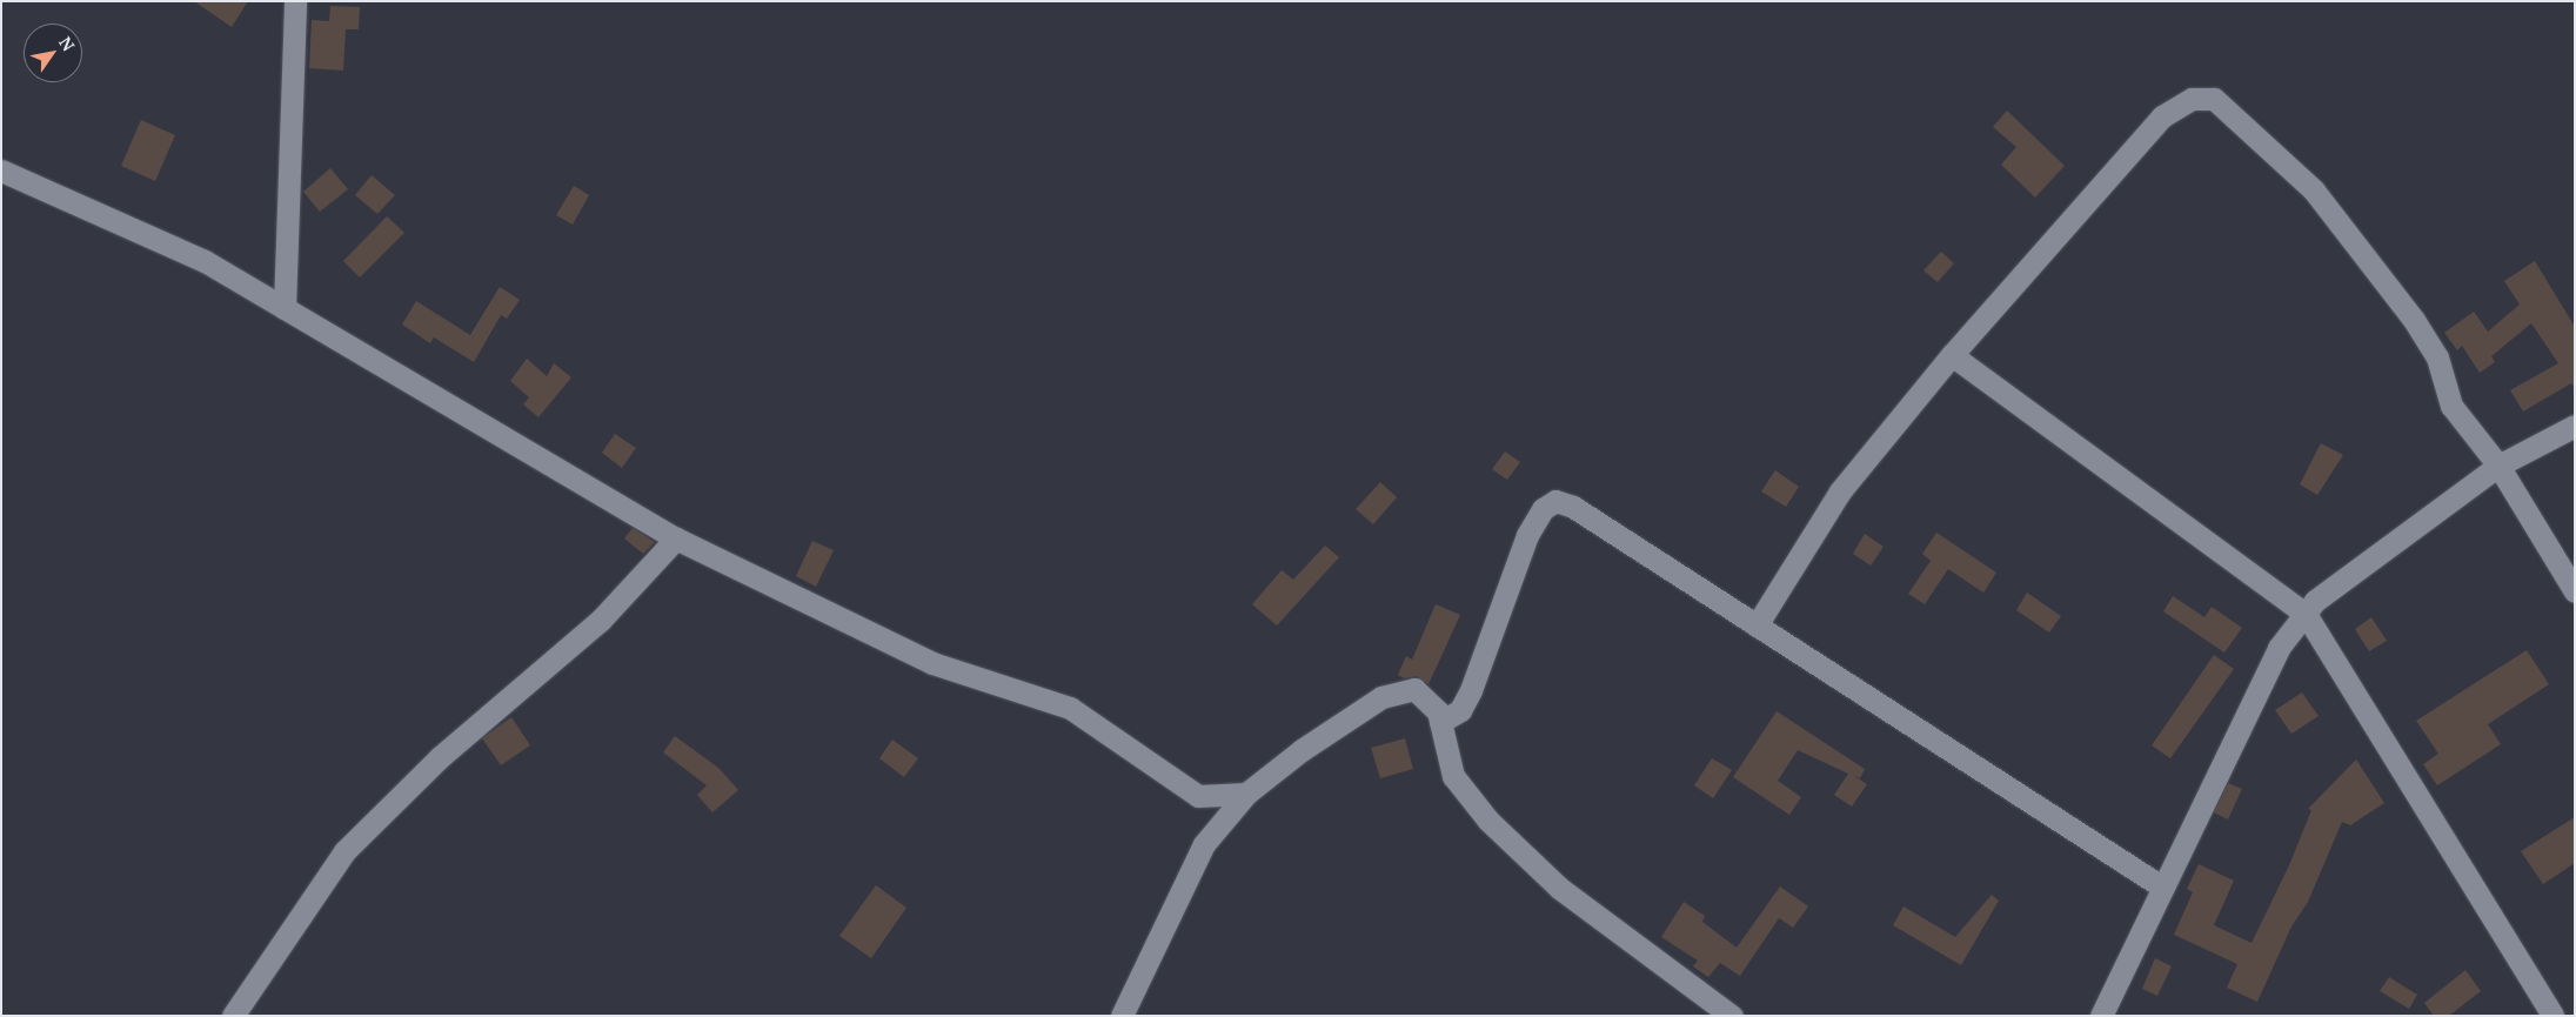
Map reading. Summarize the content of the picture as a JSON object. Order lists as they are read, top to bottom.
{
  "north": "top right"
}
